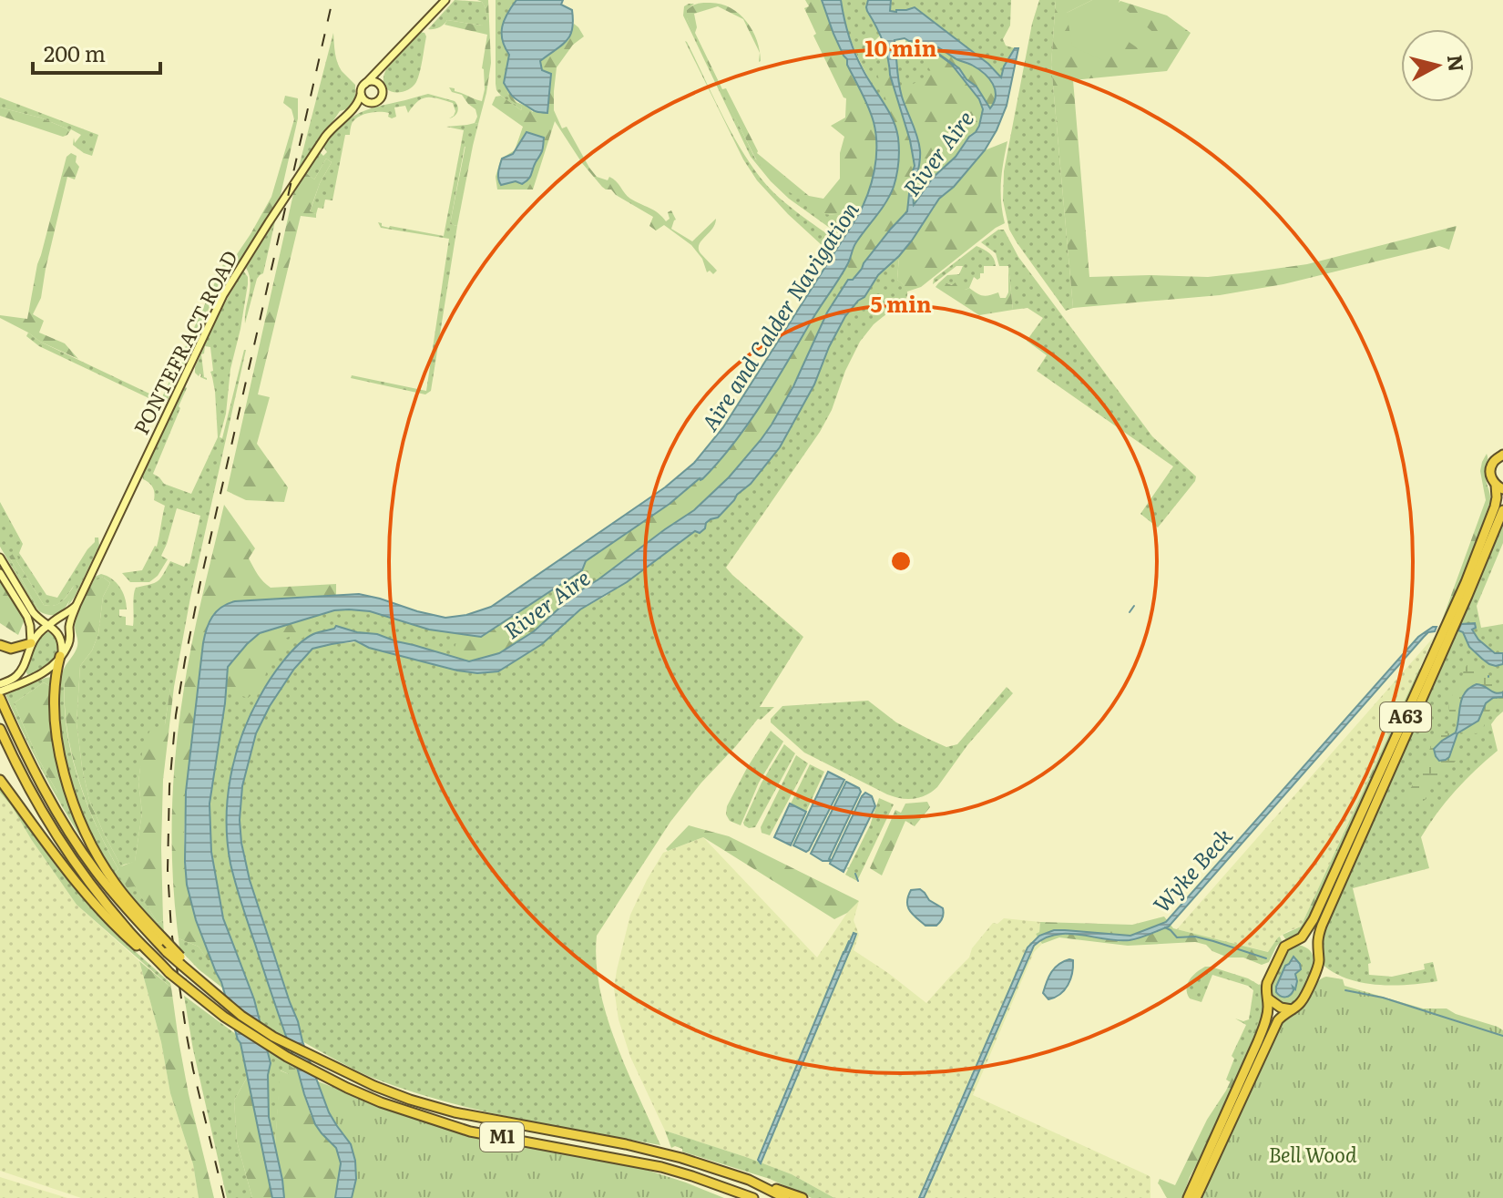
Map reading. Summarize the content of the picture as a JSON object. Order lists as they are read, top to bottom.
{
  "streets": {
    "highway": ["A63", "M1"],
    "main road": ["PONTEFRACT ROAD"]
  },
  "water": ["River Aire", "Aire and Calder Navigation", "Wyke Beck"],
  "parks": ["Bell Wood"],
  "scale_bar": "200 m",
  "north": "right",
  "rings": ["10 min", "5 min"]
}
